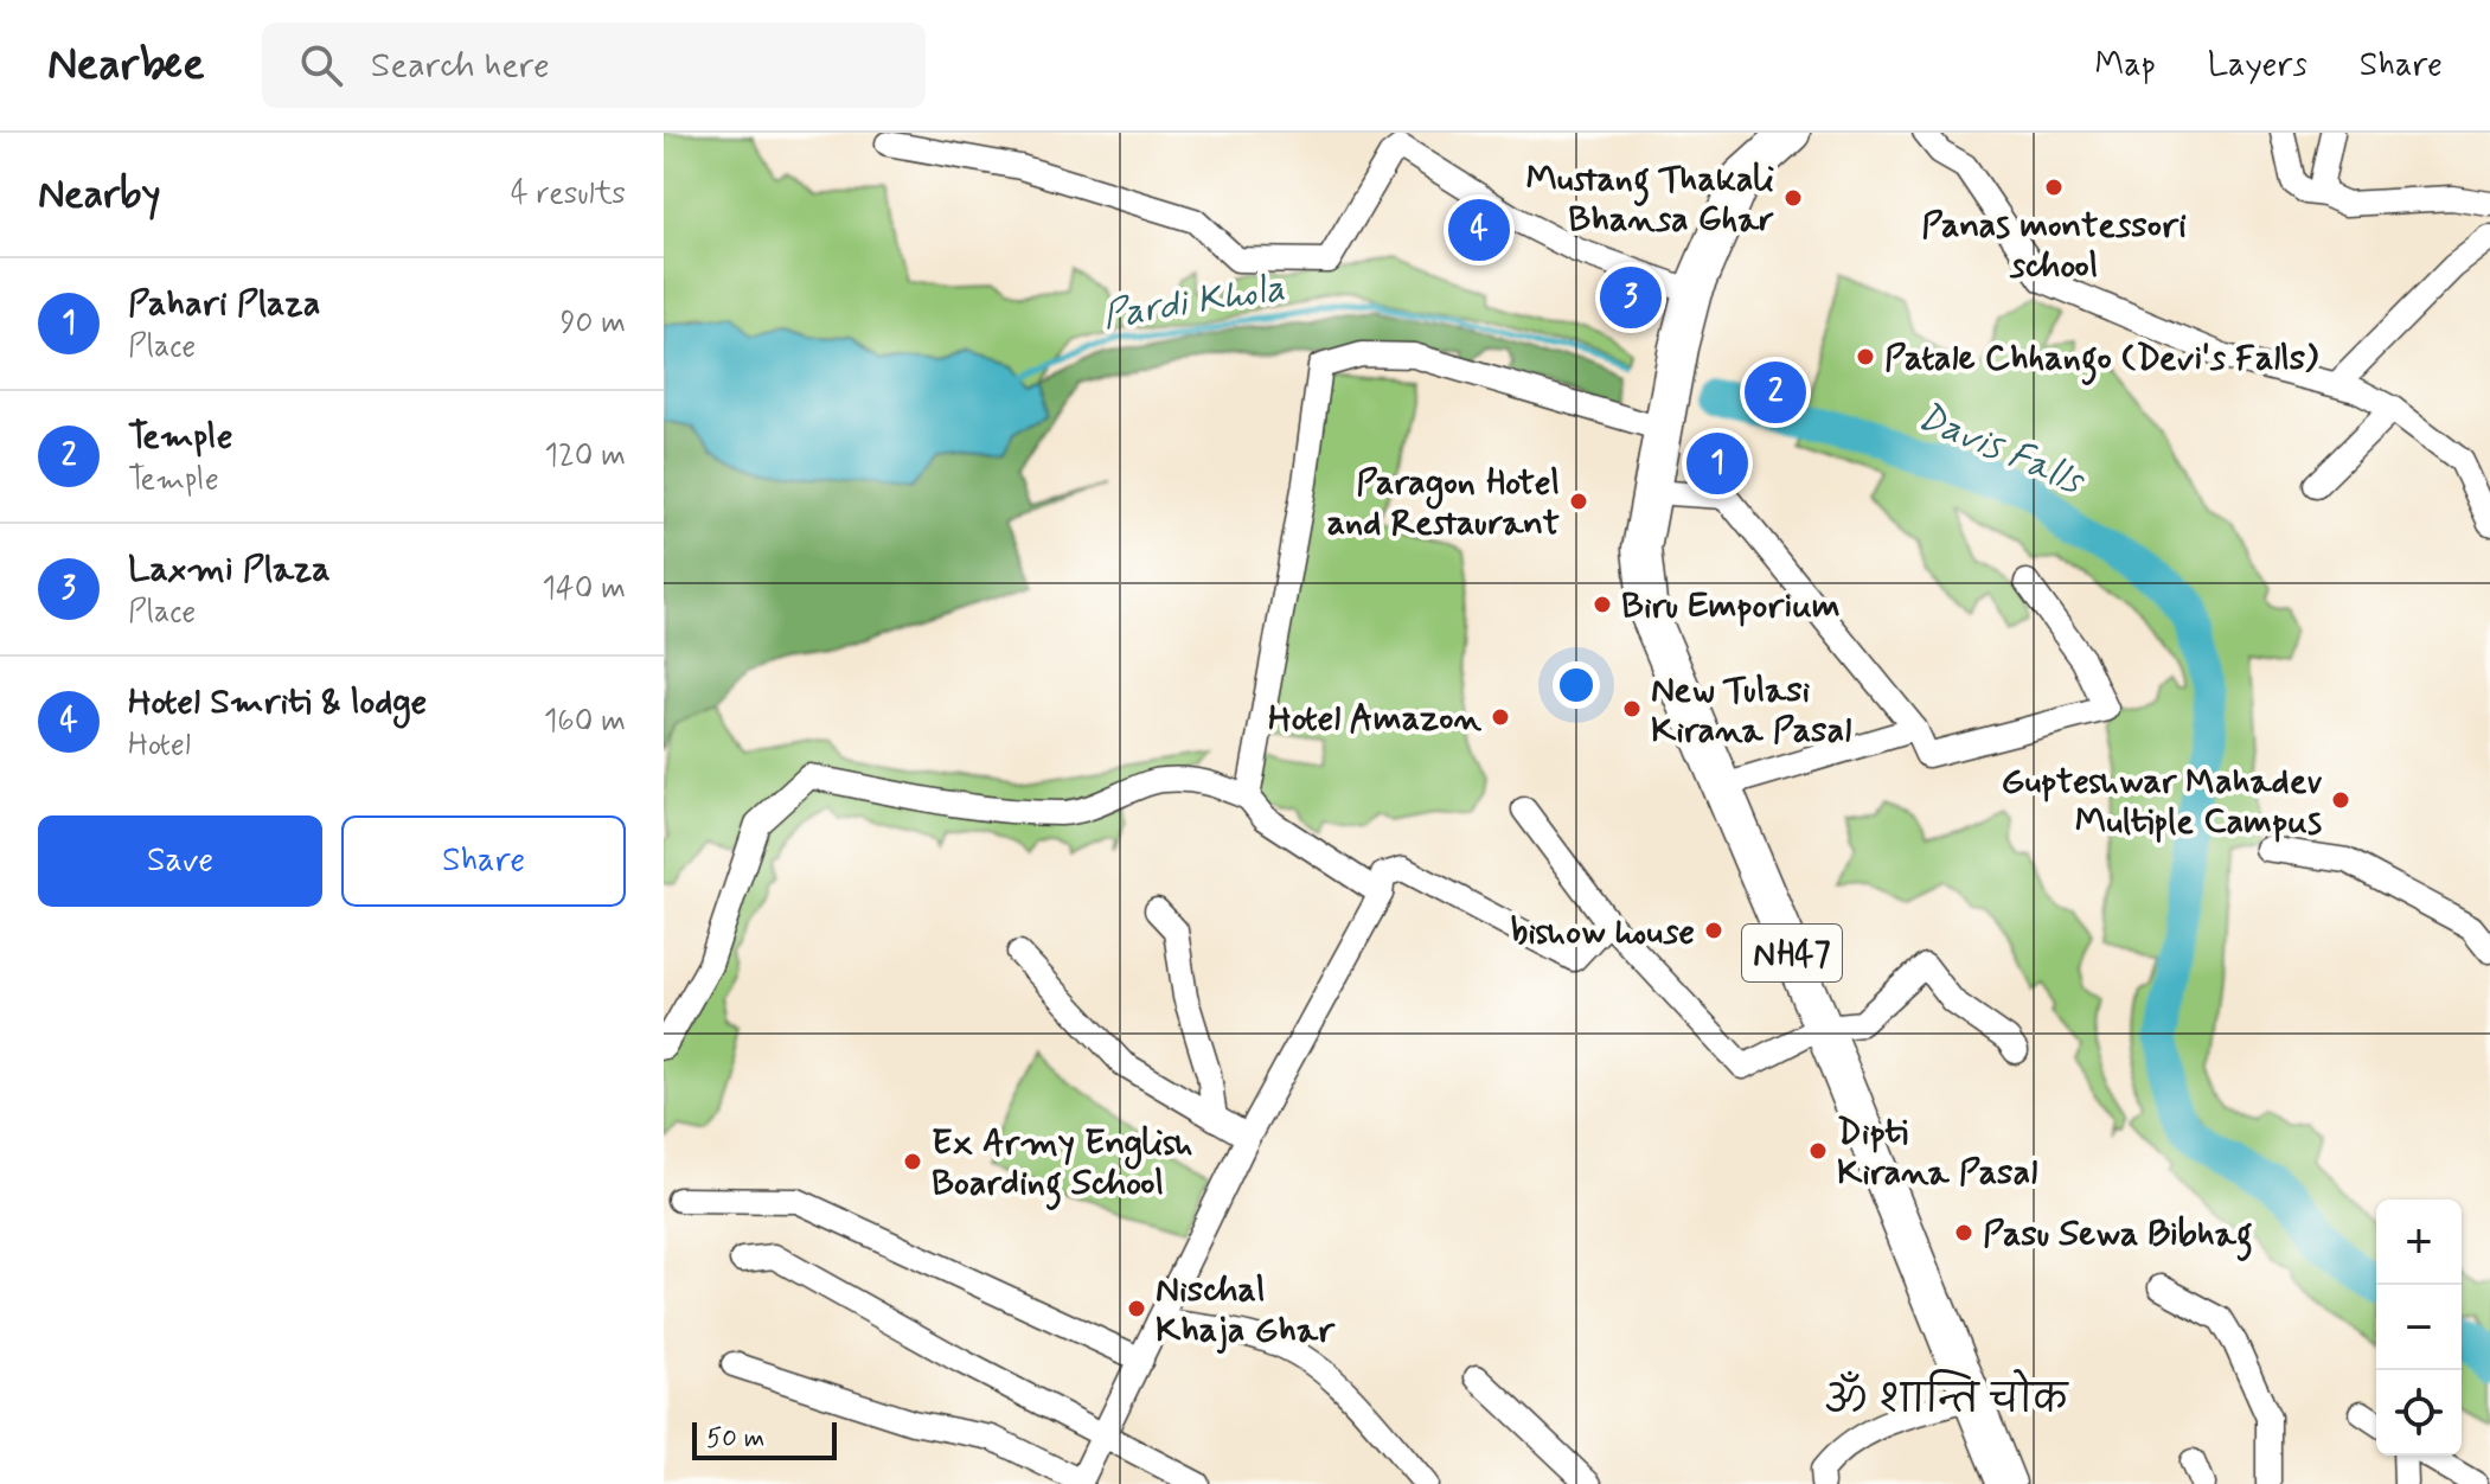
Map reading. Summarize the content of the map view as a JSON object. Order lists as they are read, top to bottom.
{
  "streets": {
    "highway": ["NH47"]
  },
  "districts": ["ॐ शान्ति चोक"],
  "water": ["Pardi Khola", "Davis Falls"],
  "places": [
    "Panas montessori school",
    "Mustang Thakali Bhansa Ghar",
    "Patale Chhango (Devi's Falls)",
    "Paragon Hotel and Restaurant",
    "Biru Emporium",
    "New Tulasi Kirana Pasal",
    "Hotel Amazon",
    "Gupteshwar Mahadev Multiple Campus",
    "bishow house",
    "Dipti Kirana Pasal",
    "Ex Army English Boarding School",
    "Pasu Sewa Bibhag",
    "Nischal Khaja Ghar"
  ],
  "scale_bar": "50 m",
  "page": {
    "header": "Nearbee",
    "search": "Search here",
    "nav": ["Map", "Layers", "Share"],
    "heading": ["Nearby", "4 results"],
    "pins": [
      "4",
      "3",
      "2",
      "1"
    ],
    "list": [
      {
        "mark": "1",
        "name": "Pahari Plaza",
        "note": "Place",
        "value": "90 m"
      },
      {
        "mark": "2",
        "name": "Temple",
        "note": "Temple",
        "value": "120 m"
      },
      {
        "mark": "3",
        "name": "Laxmi Plaza",
        "note": "Place",
        "value": "140 m"
      },
      {
        "mark": "4",
        "name": "Hotel Smriti & lodge",
        "note": "Hotel",
        "value": "160 m"
      }
    ],
    "buttons": ["Save", "Share"],
    "map_buttons": ["+", "−"],
    "scale": "50 m"
  }
}
